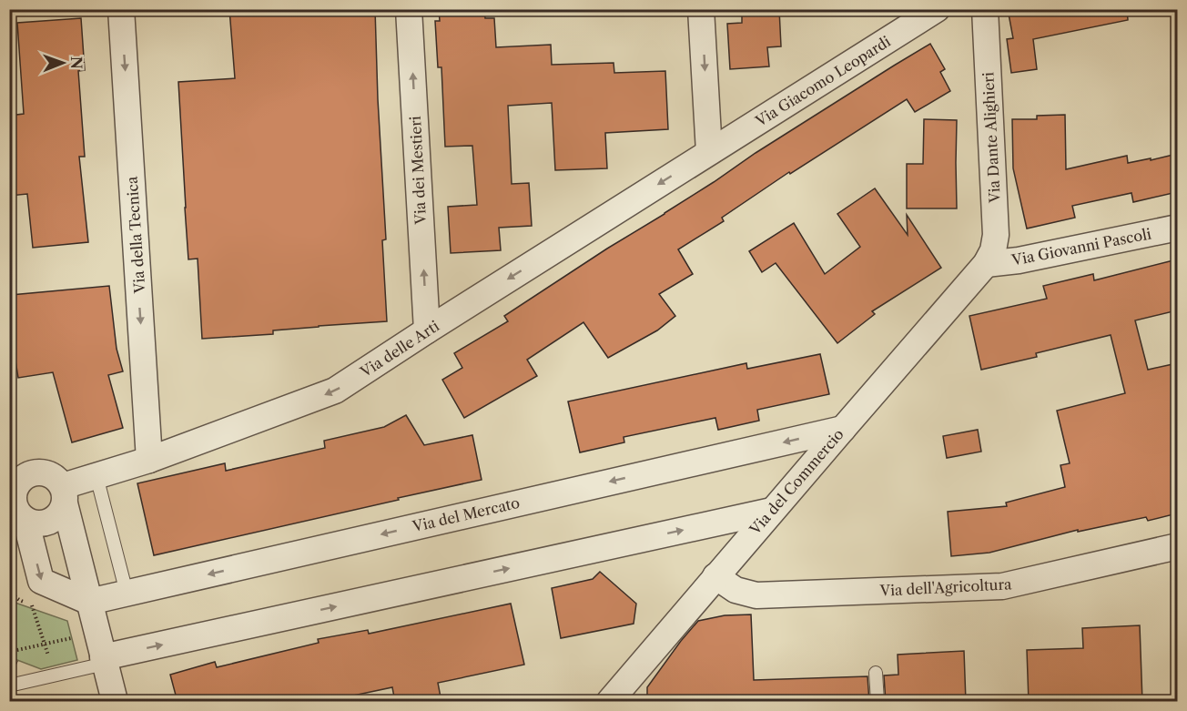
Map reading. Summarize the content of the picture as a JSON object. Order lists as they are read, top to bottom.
{
  "streets": {
    "street": [
      "Via Giacomo Leopardi",
      "Via Dante Alighieri",
      "Via dei Mestieri",
      "Via della Tecnica",
      "Via Giovanni Pascoli",
      "Via delle Arti",
      "Via del Commercio",
      "Via del Mercato",
      "Via dell'Agricoltura"
    ]
  },
  "crossings": [
    ["Via Giacomo Leopardi", "Via delle Arti"],
    ["Via Dante Alighieri", "Via Giovanni Pascoli"],
    ["Via Dante Alighieri", "Via del Commercio"],
    ["Via dei Mestieri", "Via delle Arti"],
    ["Via della Tecnica", "Via delle Arti"],
    ["Via Giovanni Pascoli", "Via del Commercio"],
    ["Via del Commercio", "Via del Mercato"],
    ["Via del Commercio", "Via dell'Agricoltura"]
  ],
  "one_way": ["Via dei Mestieri", "Via della Tecnica"],
  "north": "right"
}
